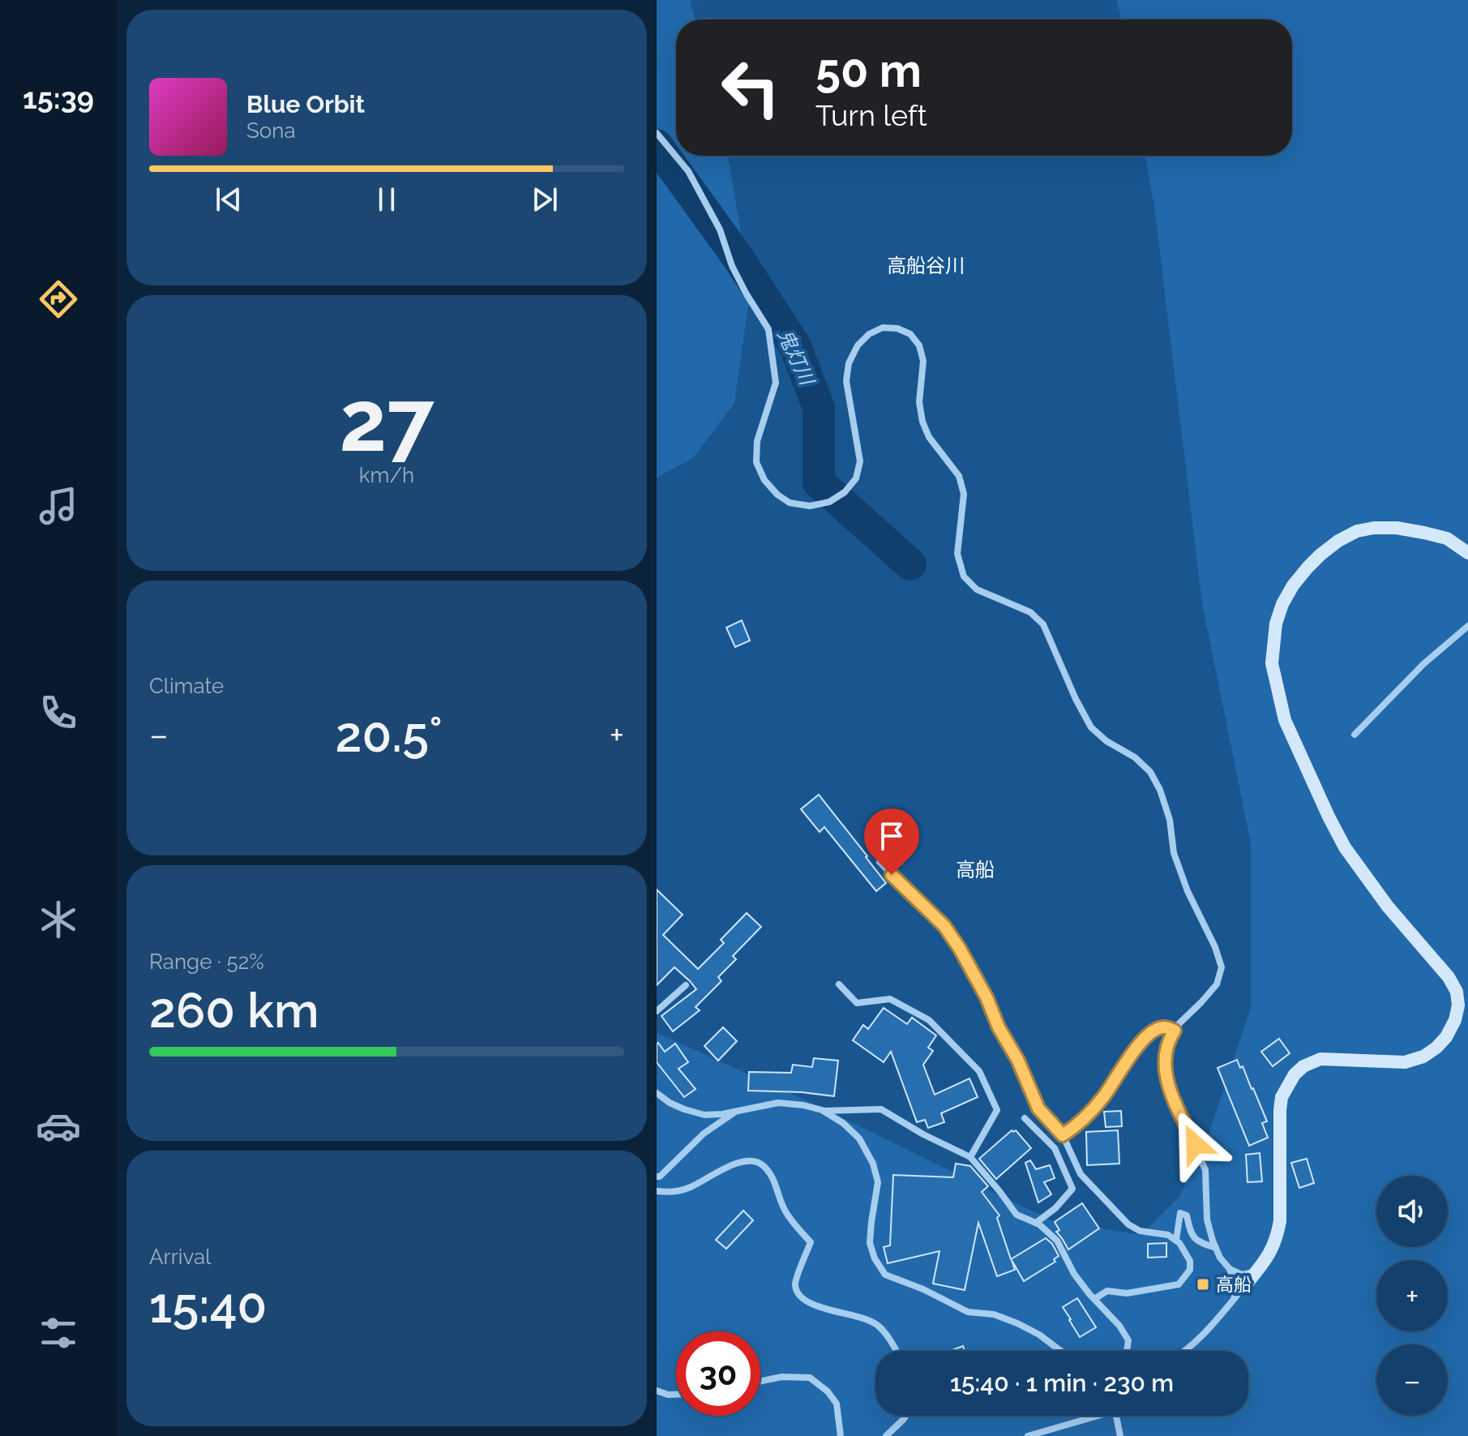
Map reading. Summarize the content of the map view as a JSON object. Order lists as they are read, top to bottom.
{
  "districts": ["高船谷川", "高船"],
  "water": ["鬼灯川"],
  "places": {
    "transit": ["高船"]
  },
  "page": {
    "tabs": "15:39",
    "turn": ["50 m", "Turn left"],
    "song": ["Blue Orbit", "Sona"],
    "tile": [
      ["27", "km/h"],
      "Climate",
      ["Range · 52%", "260 km"],
      ["Arrival", "15:40"]
    ],
    "heat": ["−", "20.5°", "+"],
    "map_buttons": ["+", "−"],
    "limit": "30",
    "trip": "15:40 · 1 min · 230 m"
  }
}
